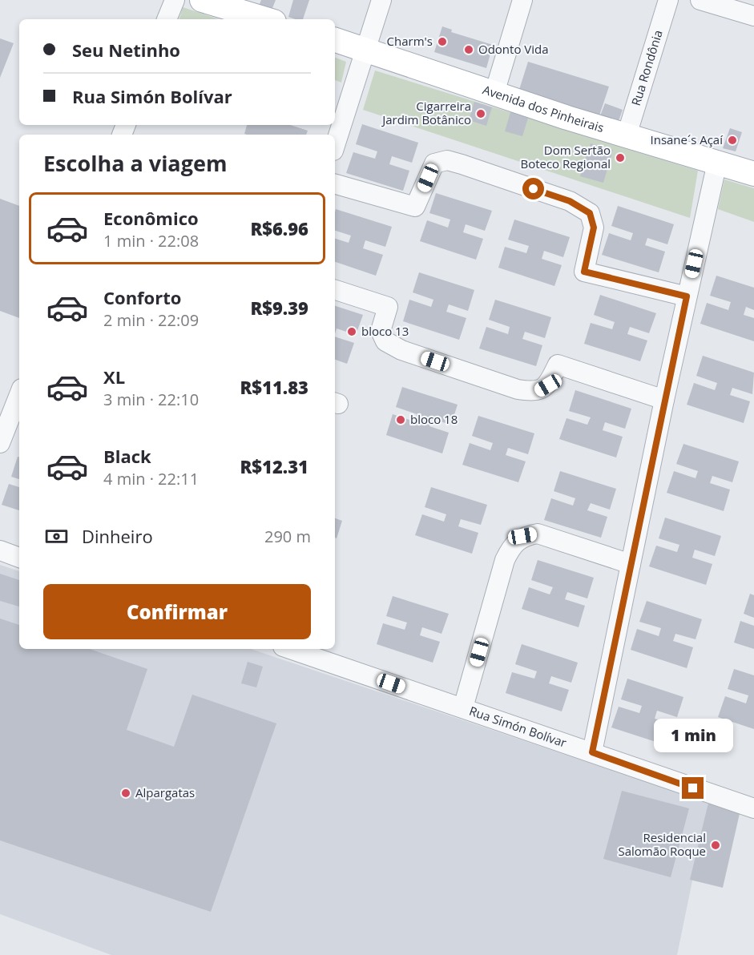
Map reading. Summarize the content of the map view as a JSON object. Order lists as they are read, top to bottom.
{
  "streets": {
    "main road": ["Avenida dos Pinheirais"],
    "street": ["Rua Rondônia", "Rua Simón Bolívar"]
  },
  "crossings": [
    ["Rua Rondônia", "Avenida dos Pinheirais"]
  ],
  "places": [
    "Charm's",
    "Odonto Vida",
    "Cigarreira Jardim Botânico",
    "Insane´s Açaí",
    "Dom Sertão Boteco Regional",
    "bloco 13",
    "bloco 18",
    "Alpargatas",
    "Residencial Salomão Roque"
  ],
  "page": {
    "banner": ["Seu Netinho", "Rua Simón Bolívar"],
    "heading": "Escolha a viagem",
    "list": [
      {
        "name": "Econômico",
        "note": "1 min · 22:08",
        "value": "R$6.96"
      },
      {
        "name": "Conforto",
        "note": "2 min · 22:09",
        "value": "R$9.39"
      },
      {
        "name": "XL",
        "note": "3 min · 22:10",
        "value": "R$11.83"
      },
      {
        "name": "Black",
        "note": "4 min · 22:11",
        "value": "R$12.31"
      }
    ],
    "pay": ["Dinheiro", "290 m"],
    "buttons": "Confirmar",
    "bubble": "1 min"
  }
}
